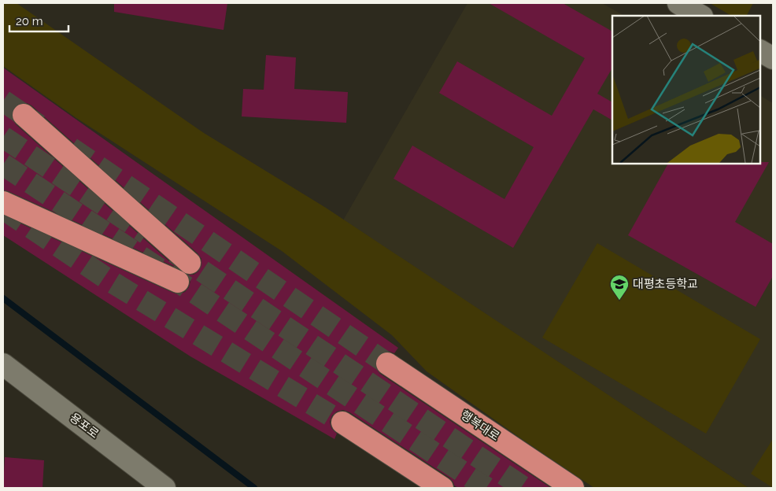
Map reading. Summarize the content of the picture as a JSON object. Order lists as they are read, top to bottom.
{
  "streets": {
    "highway": ["행복대로"],
    "street": ["용포로"]
  },
  "places": {
    "school or university": ["대평초등학교"]
  },
  "scale_bar": "20 m"
}
